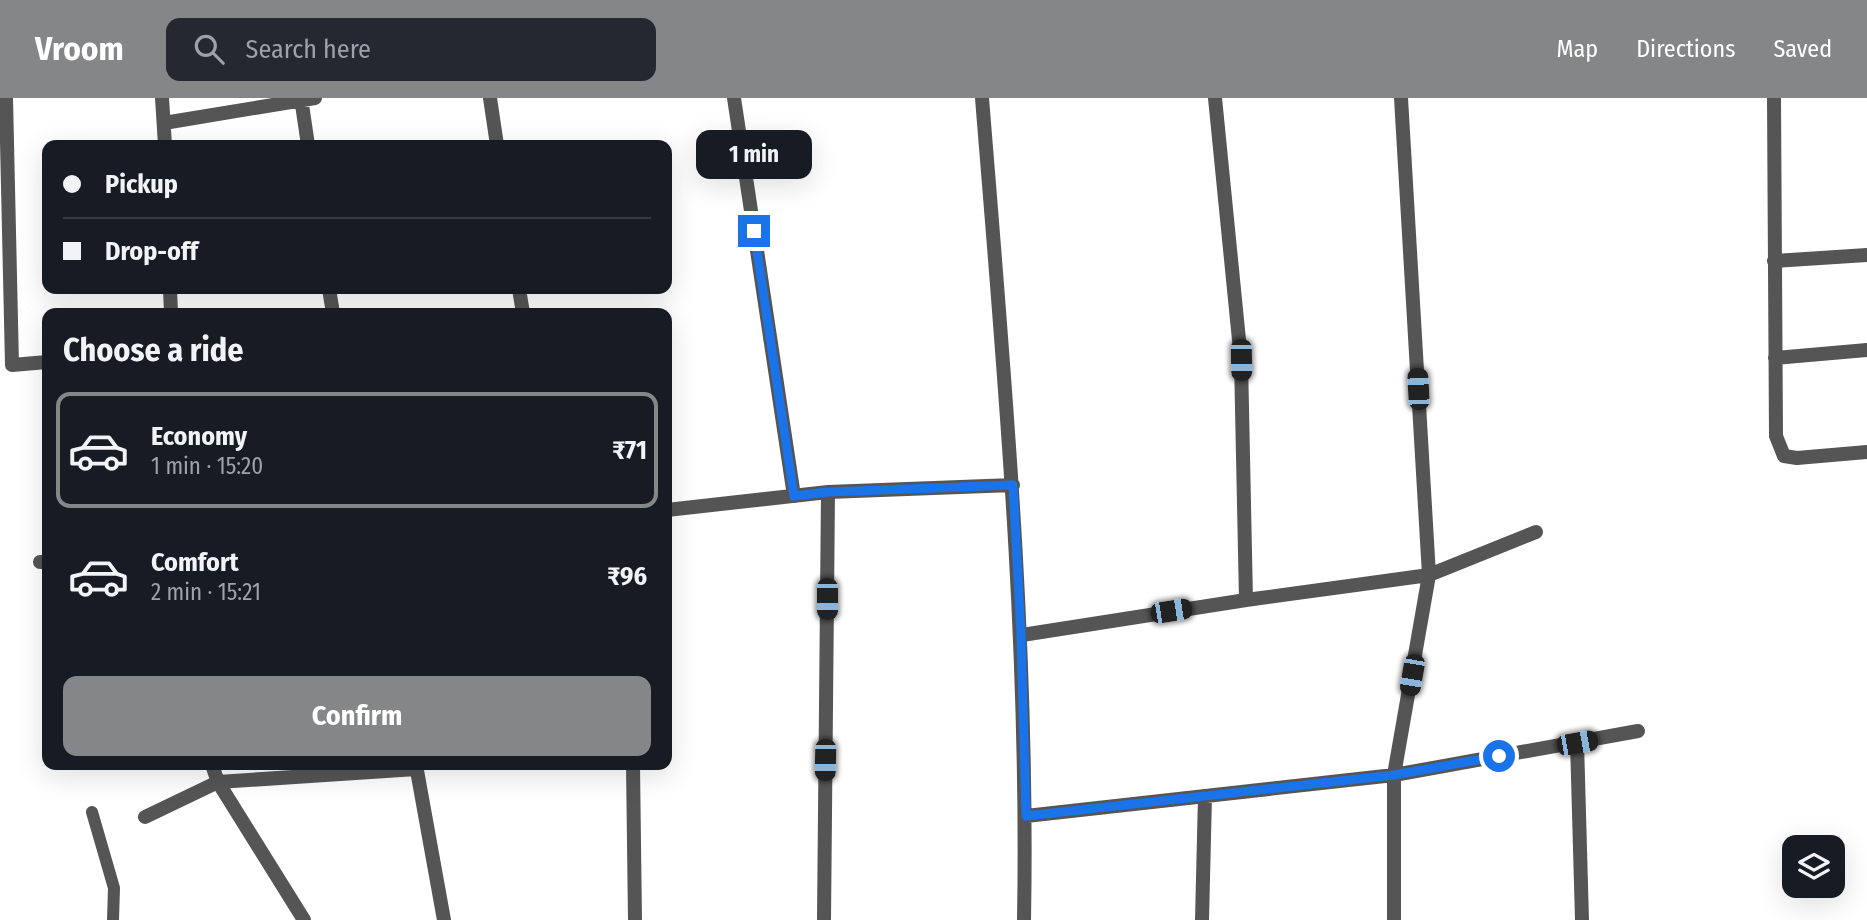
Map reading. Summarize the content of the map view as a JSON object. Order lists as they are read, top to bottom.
{
  "page": {
    "header": "Vroom",
    "search": "Search here",
    "nav": ["Map", "Directions", "Saved"],
    "bubble": "1 min",
    "banner": ["Pickup", "Drop-off"],
    "heading": "Choose a ride",
    "list": [
      {
        "name": "Economy",
        "note": "1 min · 15:20",
        "value": "₹71"
      },
      {
        "name": "Comfort",
        "note": "2 min · 15:21",
        "value": "₹96"
      }
    ],
    "buttons": "Confirm"
  }
}
